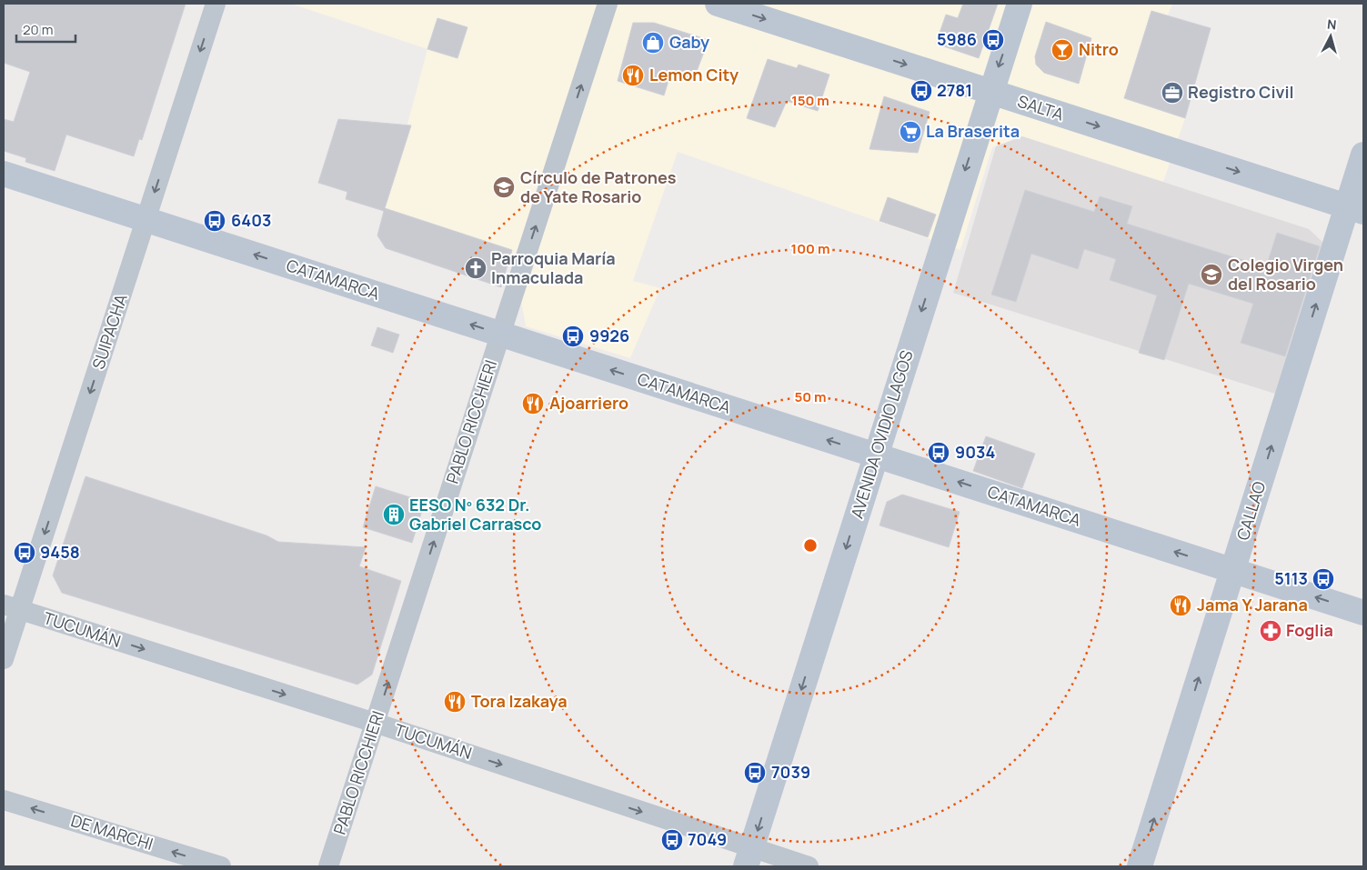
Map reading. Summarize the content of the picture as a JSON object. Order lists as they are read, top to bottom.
{
  "streets": {
    "main road": [
      "SALTA",
      "CATAMARCA",
      "AVENIDA OVIDIO LAGOS",
      "CALLAO"
    ],
    "street": [
      "SUIPACHA",
      "PABLO RICCHIERI",
      "TUCUMÁN",
      "DE MARCHI"
    ]
  },
  "crossings": [
    ["SALTA", "AVENIDA OVIDIO LAGOS"],
    ["SALTA", "CALLAO"],
    ["CATAMARCA", "SUIPACHA"],
    ["CATAMARCA", "PABLO RICCHIERI"],
    ["CATAMARCA", "AVENIDA OVIDIO LAGOS"],
    ["CATAMARCA", "CALLAO"],
    ["SUIPACHA", "TUCUMÁN"],
    ["PABLO RICCHIERI", "TUCUMÁN"],
    ["AVENIDA OVIDIO LAGOS", "TUCUMÁN"]
  ],
  "one_way": [
    "SALTA",
    "CATAMARCA",
    "SUIPACHA",
    "PABLO RICCHIERI",
    "AVENIDA OVIDIO LAGOS",
    "CALLAO",
    "TUCUMÁN",
    "DE MARCHI"
  ],
  "places": {
    "bus stop": [
      "5986",
      "2781",
      "6403",
      "9926",
      "9034",
      "9458",
      "5113",
      "7039",
      "7049"
    ],
    "shop": ["Gaby"],
    "bar": ["Nitro"],
    "restaurant": [
      "Lemon City",
      "Ajoarriero",
      "Jama Y Jarana",
      "Tora Izakaya"
    ],
    "office": ["Registro Civil"],
    "supermarket": ["La Braserita"],
    "school or university": ["Círculo de Patrones de Yate Rosario", "Colegio Virgen del Rosario"],
    "church": ["Parroquia María Inmaculada"],
    "building": ["EESO Nº 632 Dr. Gabriel Carrasco"],
    "pharmacy": ["Foglia"]
  },
  "scale_bar": "20 m",
  "north": "top",
  "rings": ["150 m", "100 m", "50 m"]
}
